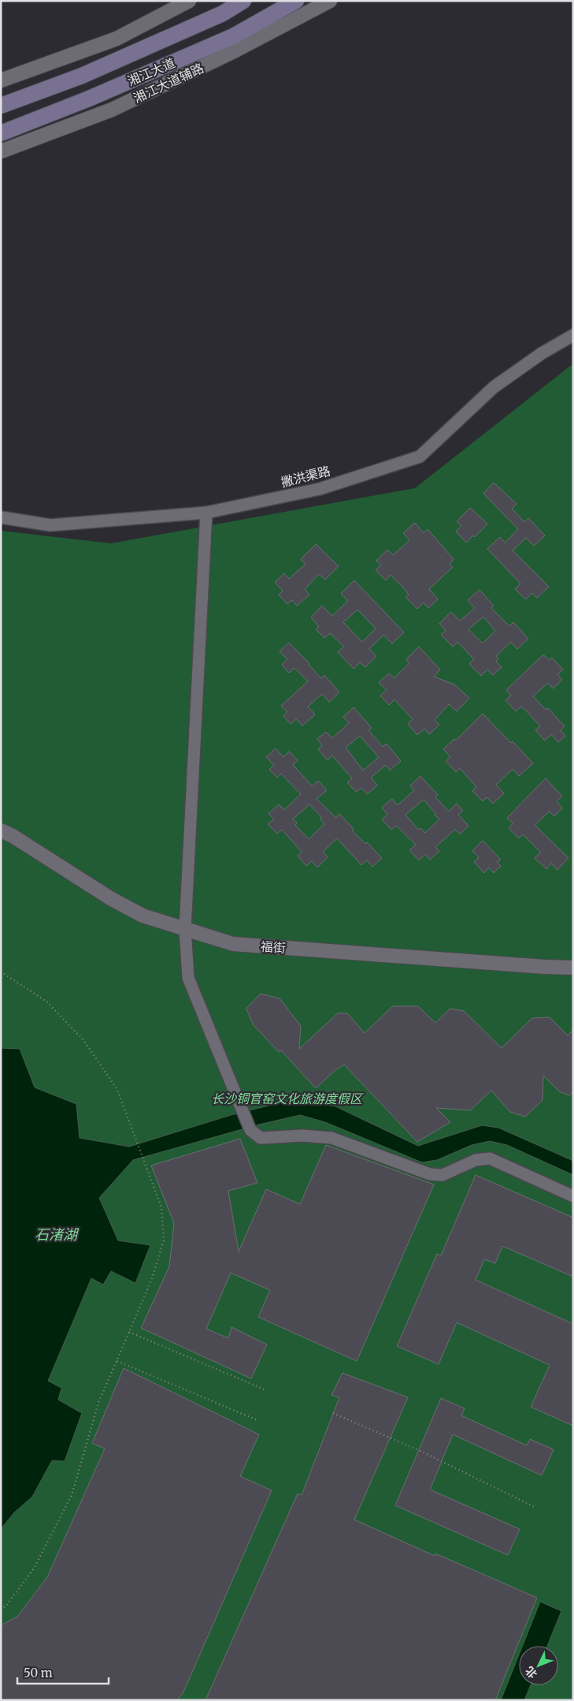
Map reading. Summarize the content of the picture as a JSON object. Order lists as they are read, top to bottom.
{
  "streets": {
    "main road": ["湘江大道"],
    "street": ["湘江大道辅路", "撇洪渠路", "福街"]
  },
  "water": ["石渚湖"],
  "parks": ["长沙铜官窑文化旅游度假区"],
  "scale_bar": "50 m",
  "north": "bottom left"
}
